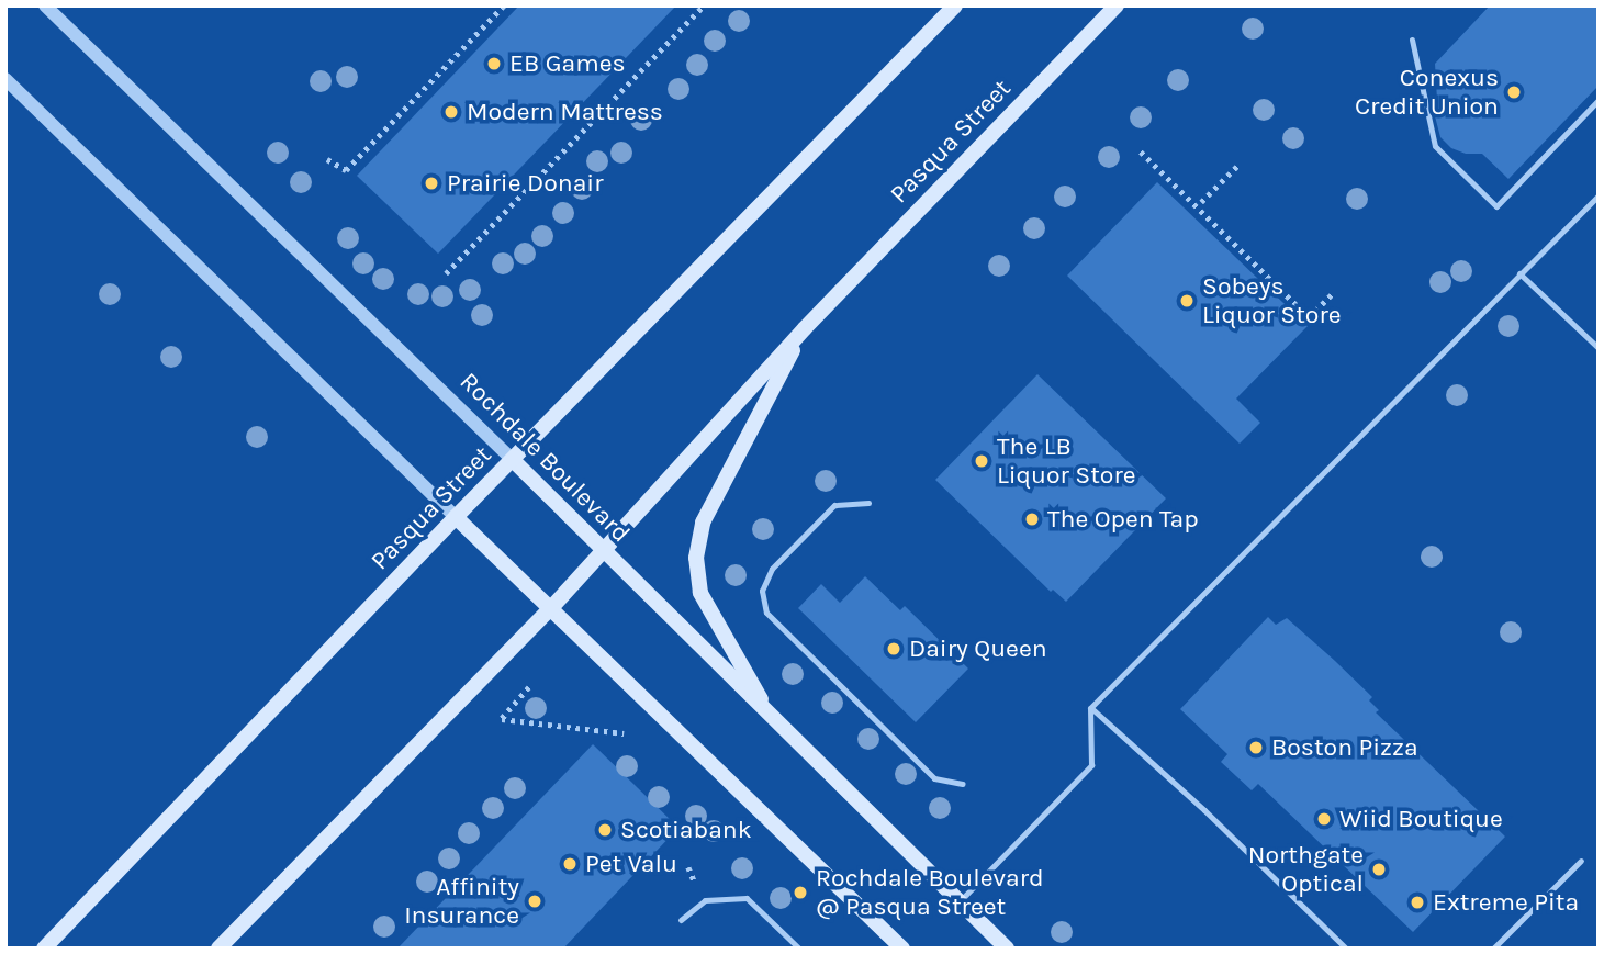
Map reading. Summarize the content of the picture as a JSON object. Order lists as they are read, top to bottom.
{
  "streets": {
    "main road": ["Pasqua Street", "Rochdale Boulevard"]
  },
  "crossings": [
    ["Pasqua Street", "Rochdale Boulevard"]
  ],
  "places": [
    "EB Games",
    "Conexus Credit Union",
    "Modern Mattress",
    "Prairie Donair",
    "Sobeys Liquor Store",
    "The LB Liquor Store",
    "The Open Tap",
    "Dairy Queen",
    "Boston Pizza",
    "Wiid Boutique",
    "Scotiabank",
    "Pet Valu",
    "Northgate Optical",
    "Rochdale Boulevard @ Pasqua Street",
    "Affinity Insurance",
    "Extreme Pita"
  ]
}
